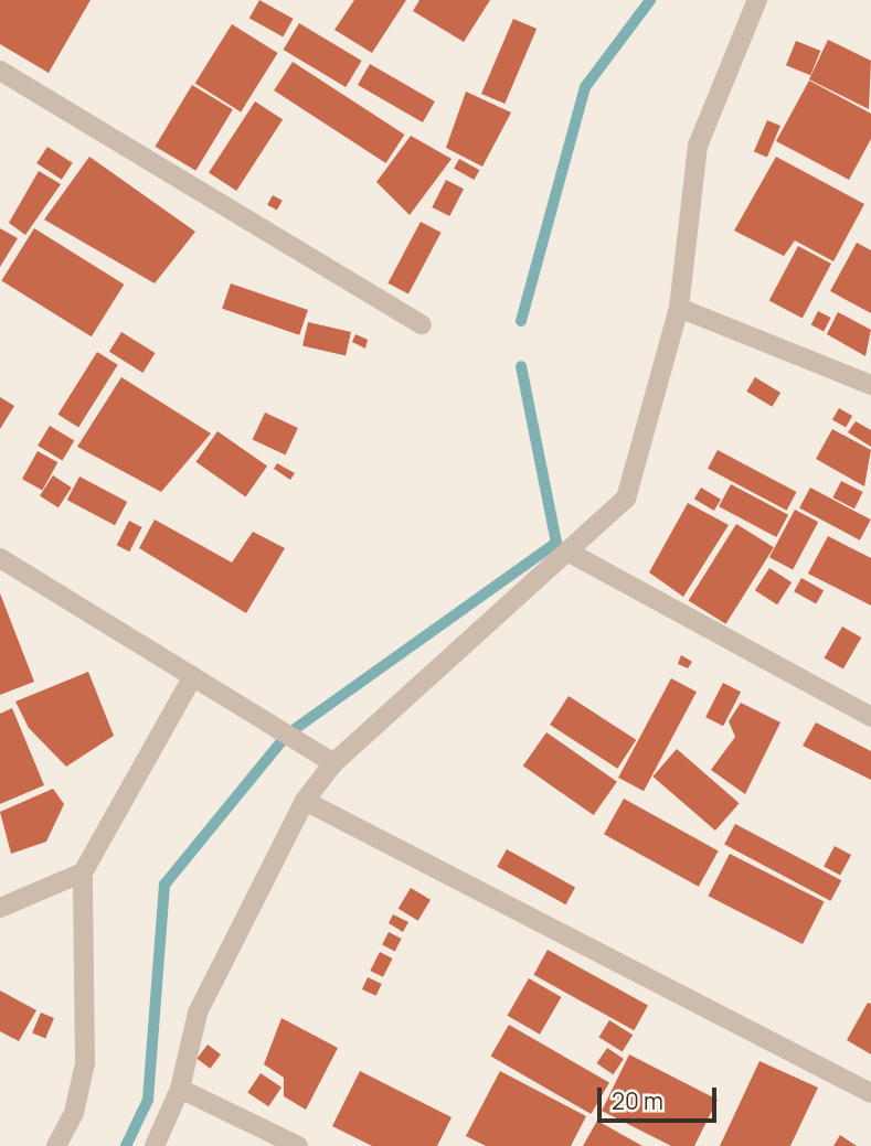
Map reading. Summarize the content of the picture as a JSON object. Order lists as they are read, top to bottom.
{
  "scale_bar": "20 m"
}
